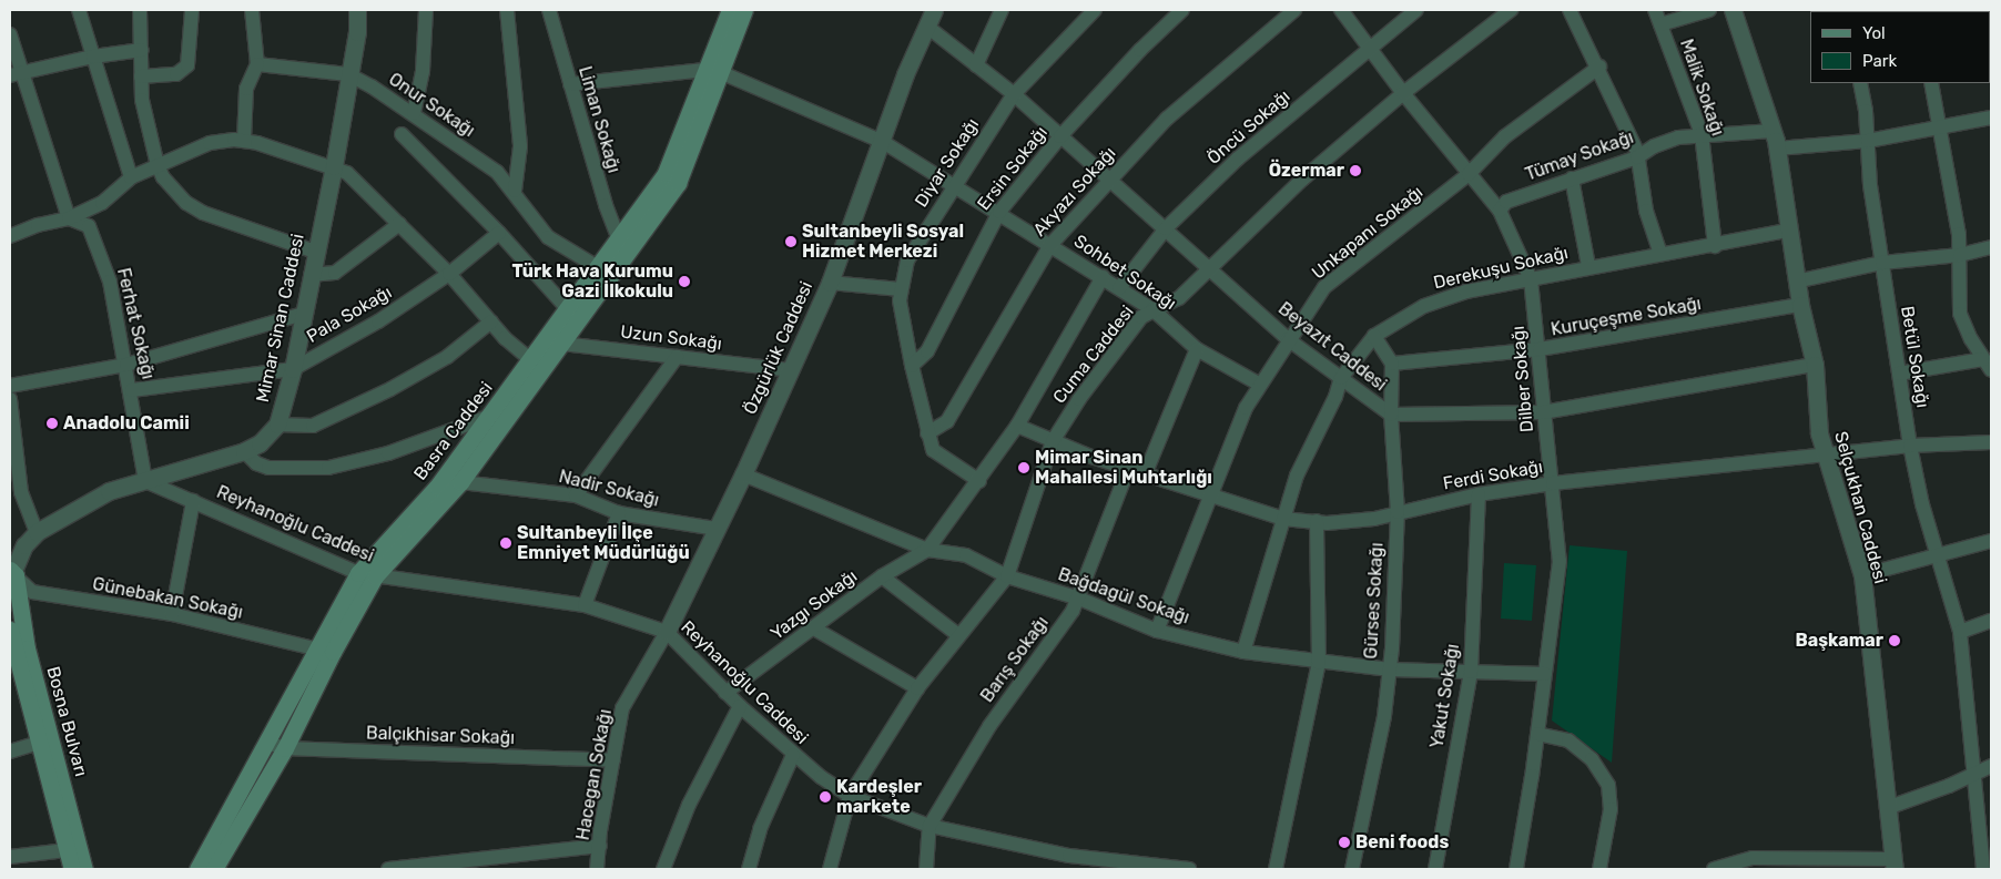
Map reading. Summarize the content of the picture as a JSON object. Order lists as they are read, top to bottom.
{
  "streets": {
    "main road": ["Basra Caddesi", "Bosna Bulvarı"],
    "street": [
      "Malik Sokağı",
      "Onur Sokağı",
      "Liman Sokağı",
      "Öncü Sokağı",
      "Tümay Sokağı",
      "Diyar Sokağı",
      "Ersin Sokağı",
      "Akyazı Sokağı",
      "Unkapanı Sokağı",
      "Derekuşu Sokağı",
      "Sohbet Sokağı",
      "Pala Sokağı",
      "Kuruçeşme Sokağı",
      "Mimar Sinan Caddesi",
      "Ferhat Sokağı",
      "Uzun Sokağı",
      "Beyazıt Caddesi",
      "Özgürlük Caddesi",
      "Cuma Caddesi",
      "Betül Sokağı",
      "Dilber Sokağı",
      "Ferdi Sokağı",
      "Nadir Sokağı",
      "Selçukhan Caddesi",
      "Reyhanoğlu Caddesi",
      "Bağdagül Sokağı",
      "Günebakan Sokağı",
      "Gürses Sokağı",
      "Yazgı Sokağı",
      "Barış Sokağı",
      "Yakut Sokağı",
      "Balçıkhisar Sokağı",
      "Hacegan Sokağı"
    ]
  },
  "crossings": [
    ["Malik Sokağı", "Tümay Sokağı"],
    ["Malik Sokağı", "Derekuşu Sokağı"],
    ["Onur Sokağı", "Mimar Sinan Caddesi"],
    ["Onur Sokağı", "Basra Caddesi"],
    ["Liman Sokağı", "Basra Caddesi"],
    ["Öncü Sokağı", "Sohbet Sokağı"],
    ["Öncü Sokağı", "Beyazıt Caddesi"],
    ["Öncü Sokağı", "Dilber Sokağı"],
    ["Tümay Sokağı", "Dilber Sokağı"],
    ["Tümay Sokağı", "Selçukhan Caddesi"],
    ["Diyar Sokağı", "Ersin Sokağı"],
    ["Diyar Sokağı", "Sohbet Sokağı"],
    ["Diyar Sokağı", "Beyazıt Caddesi"],
    ["Ersin Sokağı", "Sohbet Sokağı"],
    ["Ersin Sokağı", "Beyazıt Caddesi"],
    ["Akyazı Sokağı", "Sohbet Sokağı"],
    ["Akyazı Sokağı", "Beyazıt Caddesi"],
    ["Unkapanı Sokağı", "Sohbet Sokağı"],
    ["Unkapanı Sokağı", "Beyazıt Caddesi"],
    ["Unkapanı Sokağı", "Dilber Sokağı"],
    ["Unkapanı Sokağı", "Ferdi Sokağı"],
    ["Unkapanı Sokağı", "Bağdagül Sokağı"],
    ["Derekuşu Sokağı", "Beyazıt Caddesi"],
    ["Derekuşu Sokağı", "Dilber Sokağı"],
    ["Derekuşu Sokağı", "Ferdi Sokağı"],
    ["Derekuşu Sokağı", "Selçukhan Caddesi"],
    ["Derekuşu Sokağı", "Bağdagül Sokağı"],
    ["Sohbet Sokağı", "Özgürlük Caddesi"],
    ["Sohbet Sokağı", "Cuma Caddesi"],
    ["Sohbet Sokağı", "Basra Caddesi"],
    ["Pala Sokağı", "Mimar Sinan Caddesi"],
    ["Pala Sokağı", "Ferhat Sokağı"],
    ["Kuruçeşme Sokağı", "Dilber Sokağı"],
    ["Kuruçeşme Sokağı", "Selçukhan Caddesi"],
    ["Kuruçeşme Sokağı", "Gürses Sokağı"],
    ["Mimar Sinan Caddesi", "Ferhat Sokağı"],
    ["Mimar Sinan Caddesi", "Reyhanoğlu Caddesi"],
    ["Mimar Sinan Caddesi", "Günebakan Sokağı"],
    ["Mimar Sinan Caddesi", "Bosna Bulvarı"],
    ["Ferhat Sokağı", "Reyhanoğlu Caddesi"],
    ["Uzun Sokağı", "Özgürlük Caddesi"],
    ["Uzun Sokağı", "Basra Caddesi"],
    ["Beyazıt Caddesi", "Özgürlük Caddesi"],
    ["Beyazıt Caddesi", "Cuma Caddesi"],
    ["Beyazıt Caddesi", "Dilber Sokağı"],
    ["Beyazıt Caddesi", "Selçukhan Caddesi"],
    ["Beyazıt Caddesi", "Gürses Sokağı"],
    ["Özgürlük Caddesi", "Nadir Sokağı"],
    ["Özgürlük Caddesi", "Reyhanoğlu Caddesi"],
    ["Özgürlük Caddesi", "Bağdagül Sokağı"],
    ["Özgürlük Caddesi", "Hacegan Sokağı"],
    ["Cuma Caddesi", "Dilber Sokağı"],
    ["Cuma Caddesi", "Ferdi Sokağı"],
    ["Cuma Caddesi", "Reyhanoğlu Caddesi"],
    ["Cuma Caddesi", "Bağdagül Sokağı"],
    ["Betül Sokağı", "Ferdi Sokağı"],
    ["Dilber Sokağı", "Ferdi Sokağı"],
    ["Dilber Sokağı", "Bağdagül Sokağı"],
    ["Basra Caddesi", "Nadir Sokağı"],
    ["Basra Caddesi", "Reyhanoğlu Caddesi"],
    ["Basra Caddesi", "Günebakan Sokağı"],
    ["Basra Caddesi", "Balçıkhisar Sokağı"],
    ["Ferdi Sokağı", "Selçukhan Caddesi"],
    ["Ferdi Sokağı", "Gürses Sokağı"],
    ["Ferdi Sokağı", "Barış Sokağı"],
    ["Ferdi Sokağı", "Yakut Sokağı"],
    ["Reyhanoğlu Caddesi", "Yazgı Sokağı"],
    ["Reyhanoğlu Caddesi", "Barış Sokağı"],
    ["Reyhanoğlu Caddesi", "Hacegan Sokağı"],
    ["Bağdagül Sokağı", "Gürses Sokağı"],
    ["Bağdagül Sokağı", "Yazgı Sokağı"],
    ["Bağdagül Sokağı", "Barış Sokağı"],
    ["Bağdagül Sokağı", "Yakut Sokağı"],
    ["Günebakan Sokağı", "Bosna Bulvarı"],
    ["Balçıkhisar Sokağı", "Hacegan Sokağı"]
  ],
  "places": [
    "Özermar",
    "Sultanbeyli Sosyal Hizmet Merkezi",
    "Türk Hava Kurumu Gazi İlkokulu",
    "Anadolu Camii",
    "Mimar Sinan Mahallesi Muhtarlığı",
    "Sultanbeyli İlçe Emniyet Müdürlüğü",
    "Başkamar",
    "Kardeşler markete",
    "Beni foods"
  ],
  "legend": ["Yol", "Park"]
}
